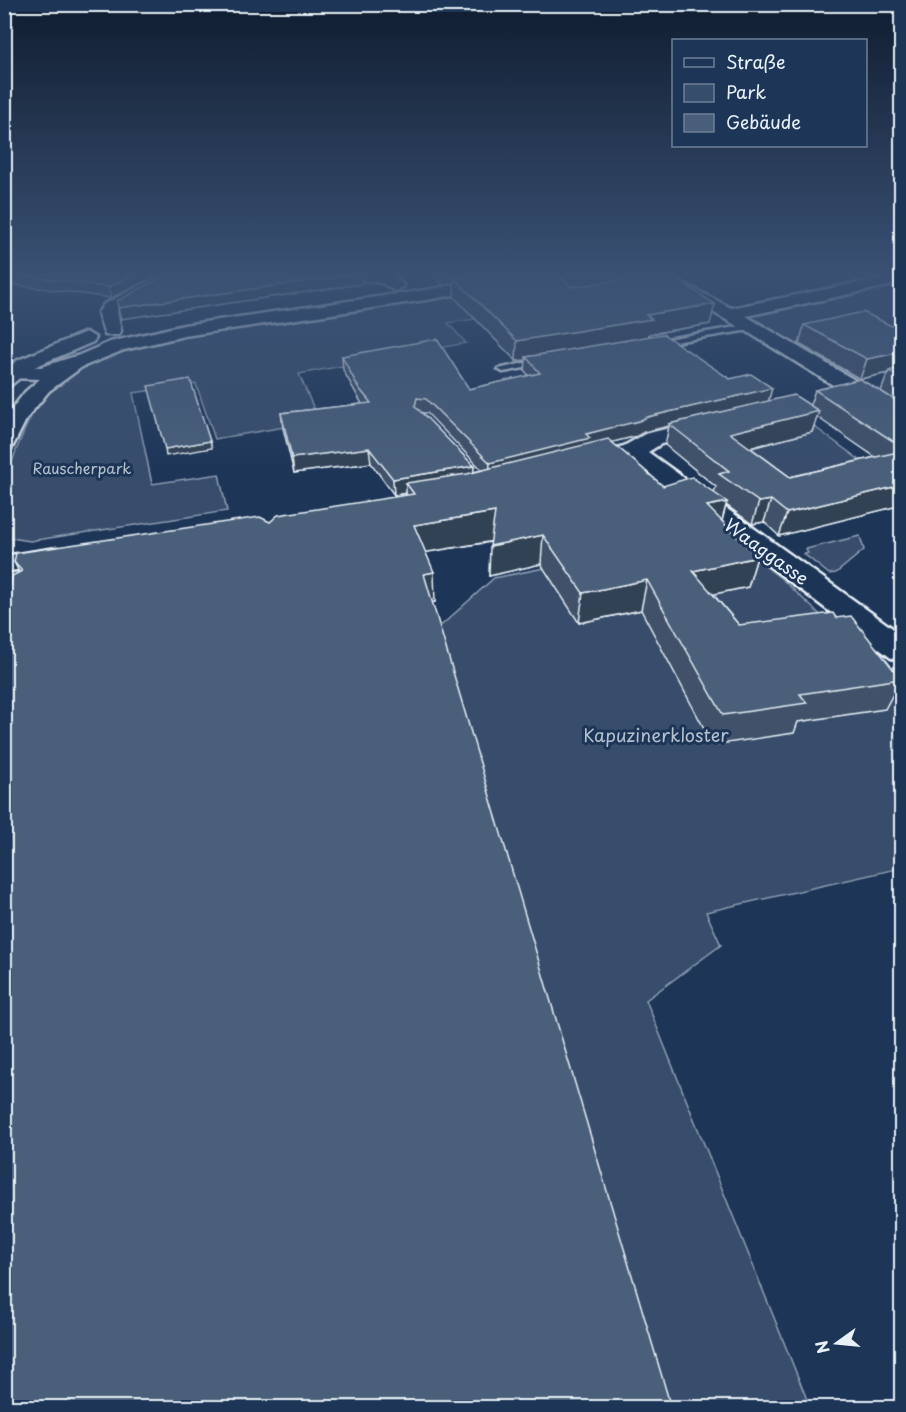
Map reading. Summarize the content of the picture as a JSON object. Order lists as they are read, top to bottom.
{
  "streets": {
    "street": ["Waaggasse"]
  },
  "parks": ["Rauscherpark", "Kapuzinerkloster"],
  "legend": ["Straße", "Park", "Gebäude"],
  "north": "left"
}
